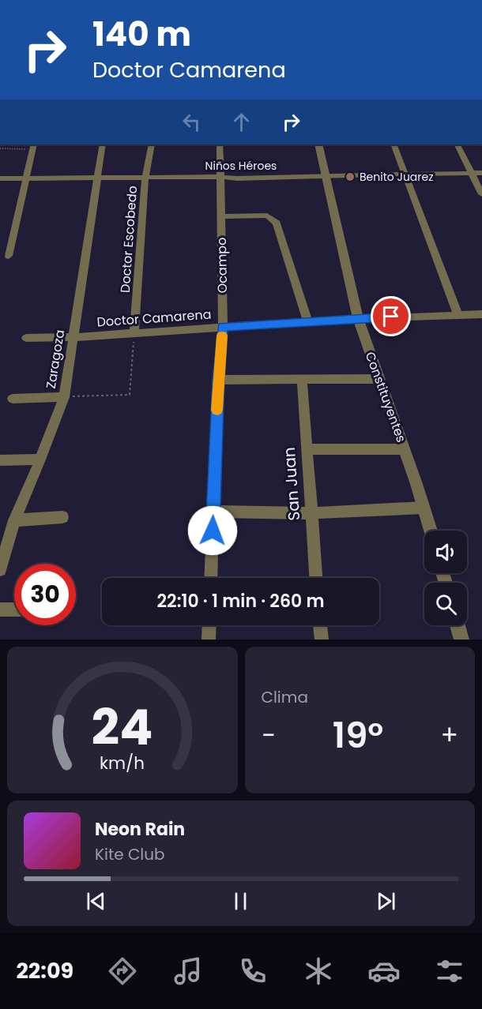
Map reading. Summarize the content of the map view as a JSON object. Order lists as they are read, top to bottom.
{
  "streets": {
    "street": [
      "Niños Héroes",
      "Doctor Escobedo",
      "Ocampo",
      "Doctor Camarena",
      "Zaragoza",
      "Constituyentes",
      "San Juan"
    ]
  },
  "crossings": [
    ["Niños Héroes", "Doctor Escobedo"],
    ["Niños Héroes", "Ocampo"],
    ["Niños Héroes", "Zaragoza"],
    ["Niños Héroes", "Constituyentes"],
    ["Doctor Escobedo", "Doctor Camarena"],
    ["Ocampo", "Doctor Camarena"],
    ["Doctor Camarena", "Zaragoza"],
    ["Doctor Camarena", "Constituyentes"]
  ],
  "places": ["Benito Juarez"],
  "page": {
    "turn": ["140 m", "Doctor Camarena"],
    "limit": "30",
    "trip": "22:10 · 1 min · 260 m",
    "tile": "Clima",
    "heat": ["−", "19°", "+"],
    "song": ["Neon Rain", "Kite Club"],
    "tabs": "22:09",
    "gauge": ["24", "km/h"]
  }
}
